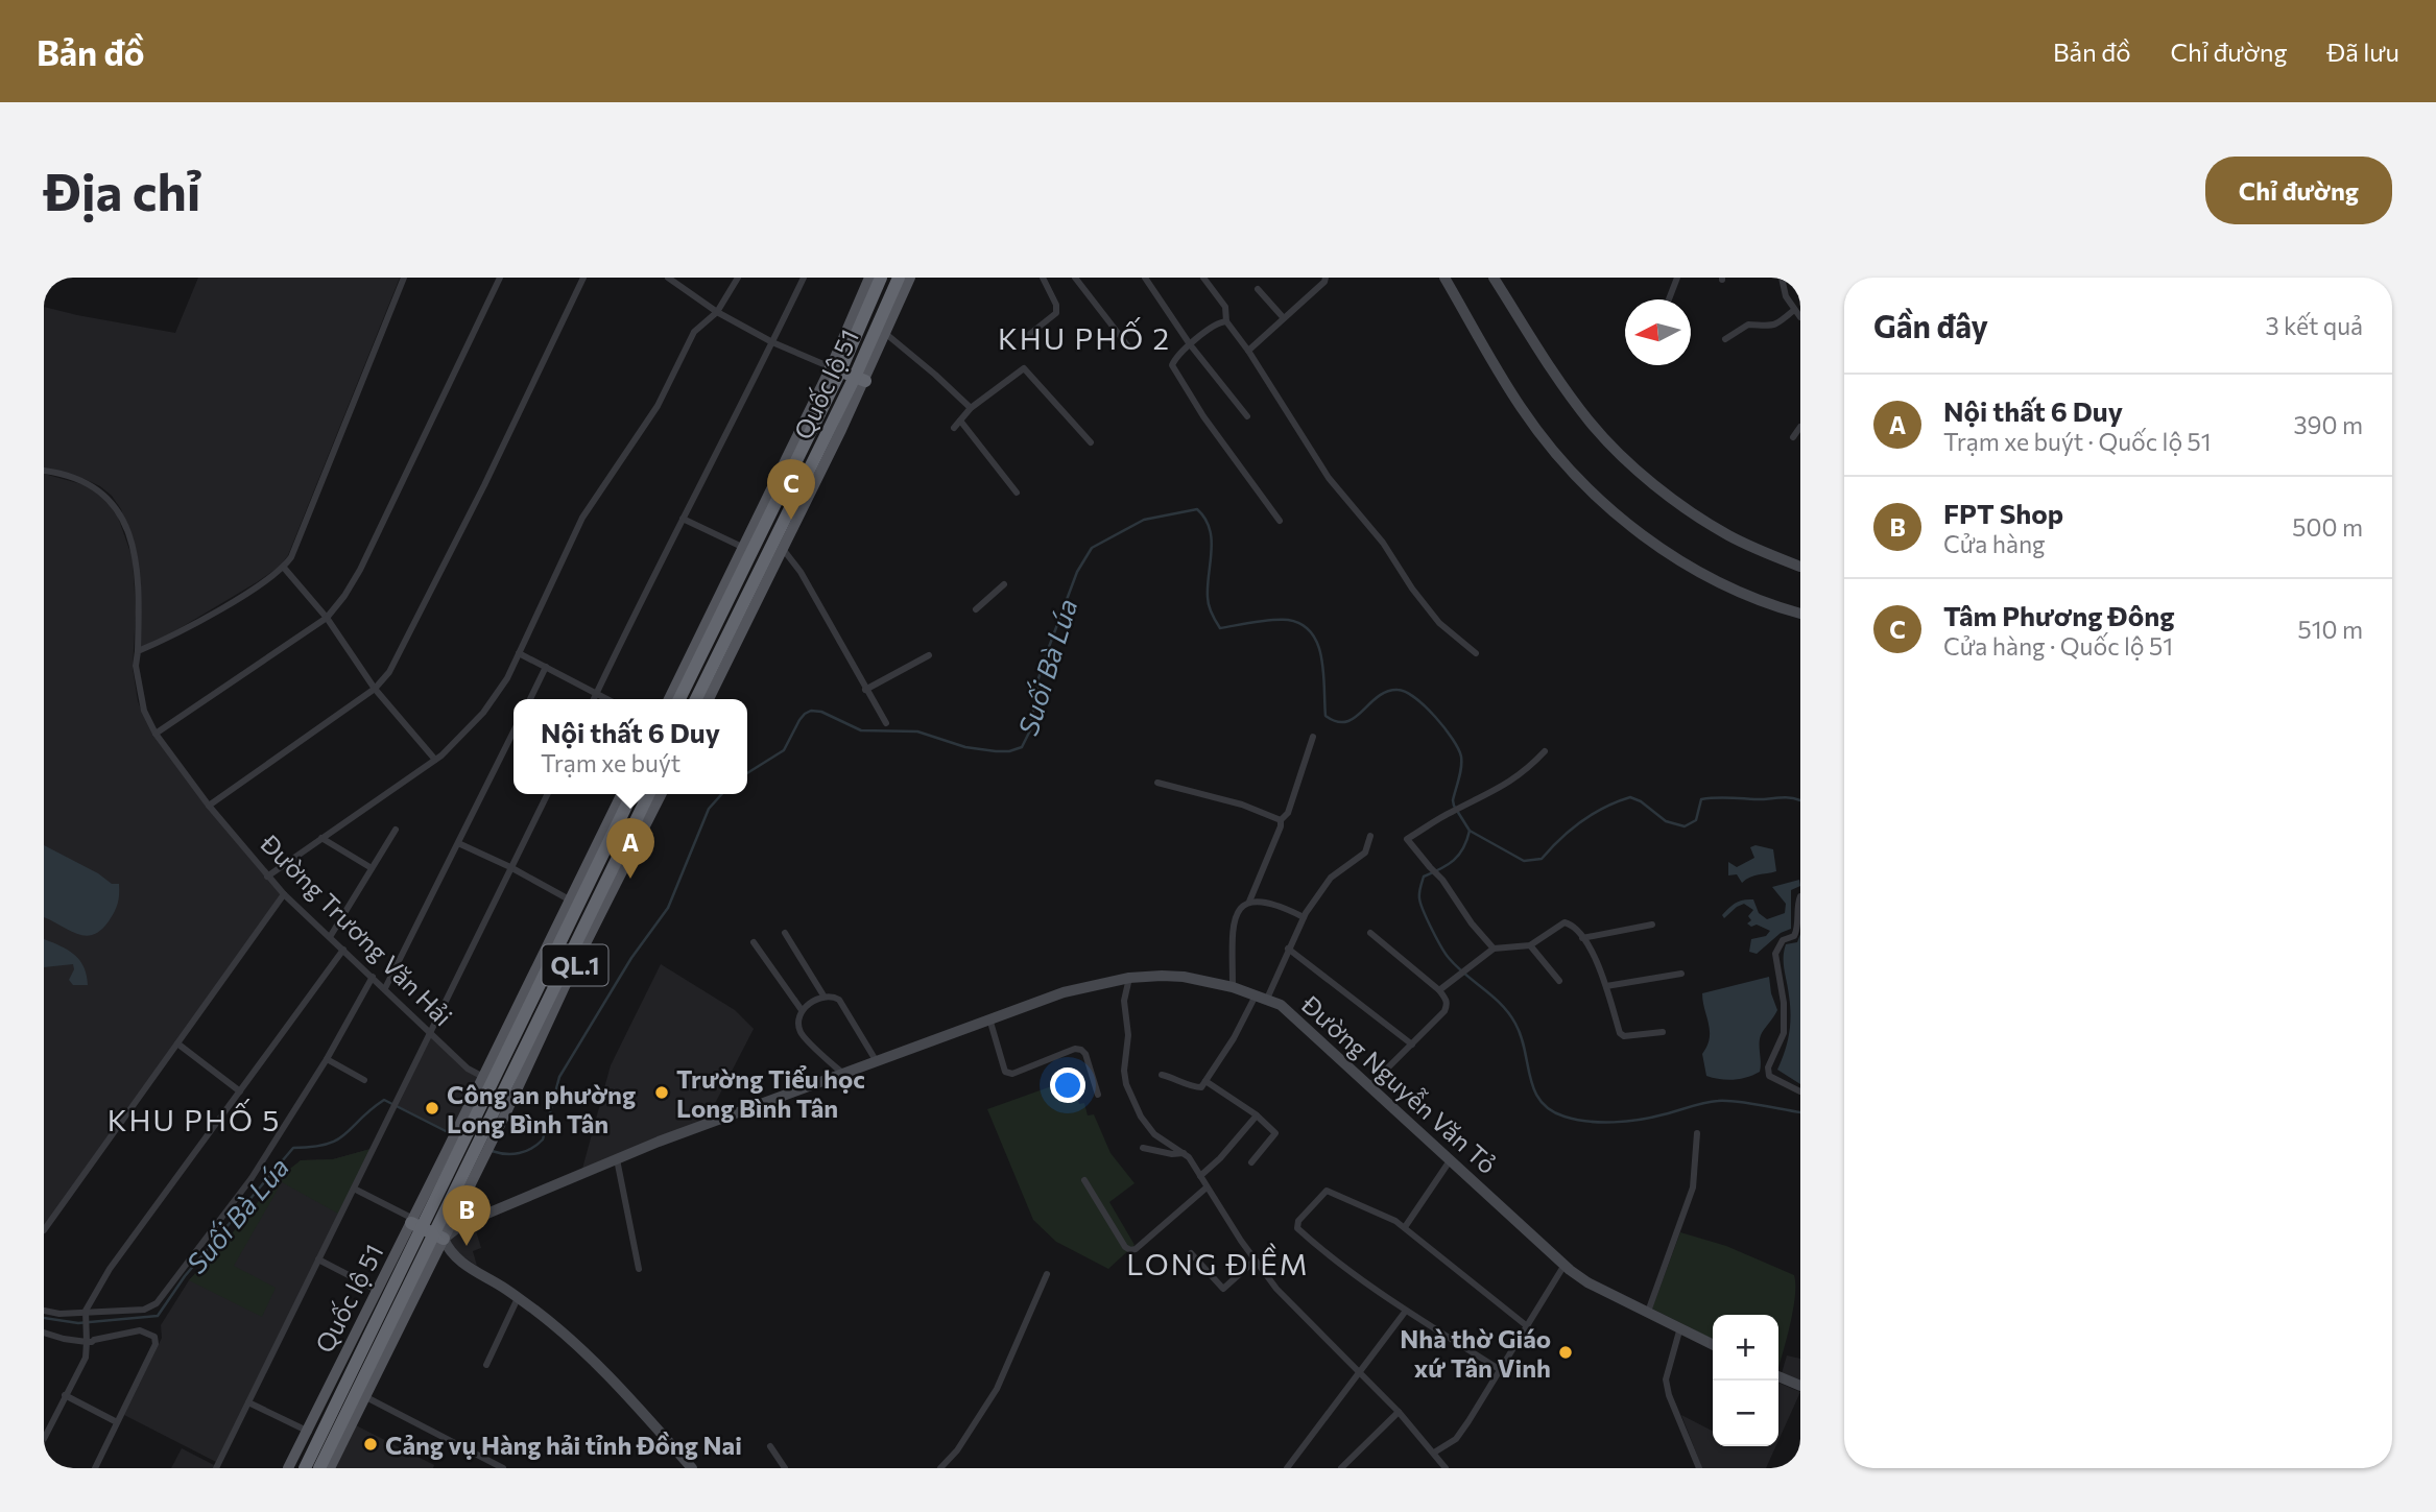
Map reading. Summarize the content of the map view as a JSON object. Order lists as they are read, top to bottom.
{
  "streets": {
    "highway": ["Quốc lộ 51", "QL.1"],
    "street": ["Đường Trương Văn Hải", "Đường Nguyễn Văn Tỏ"]
  },
  "crossings": [
    ["Quốc lộ 51", "QL.1"],
    ["Quốc lộ 51", "Đường Nguyễn Văn Tỏ"],
    ["Đường Trương Văn Hải", "QL.1"]
  ],
  "districts": ["KHU PHỐ 2", "KHU PHỐ 5", "LONG ĐIỀM"],
  "water": ["Suối Bà Lúa"],
  "places": [
    "Trường Tiểu học Long Bình Tân",
    "Công an phường Long Bình Tân",
    "Nhà thờ Giáo xứ Tân Vinh",
    "Cảng vụ Hàng hải tỉnh Đồng Nai"
  ],
  "north": "left",
  "page": {
    "header": "Bản đồ",
    "nav": ["Bản đồ", "Chỉ đường", "Đã lưu"],
    "buttons": "Chỉ đường",
    "title": "Địa chỉ",
    "heading": ["Gần đây", "3 kết quả"],
    "list": [
      {
        "mark": "A",
        "name": "Nội thất 6 Duy",
        "note": "Trạm xe buýt · Quốc lộ 51",
        "value": "390 m"
      },
      {
        "mark": "B",
        "name": "FPT Shop",
        "note": "Cửa hàng",
        "value": "500 m"
      },
      {
        "mark": "C",
        "name": "Tâm Phương Đông",
        "note": "Cửa hàng · Quốc lộ 51",
        "value": "510 m"
      }
    ],
    "pins": ["C", "A", "B"],
    "popup": ["Nội thất 6 Duy", "Trạm xe buýt"],
    "map_buttons": ["+", "−"]
  }
}
